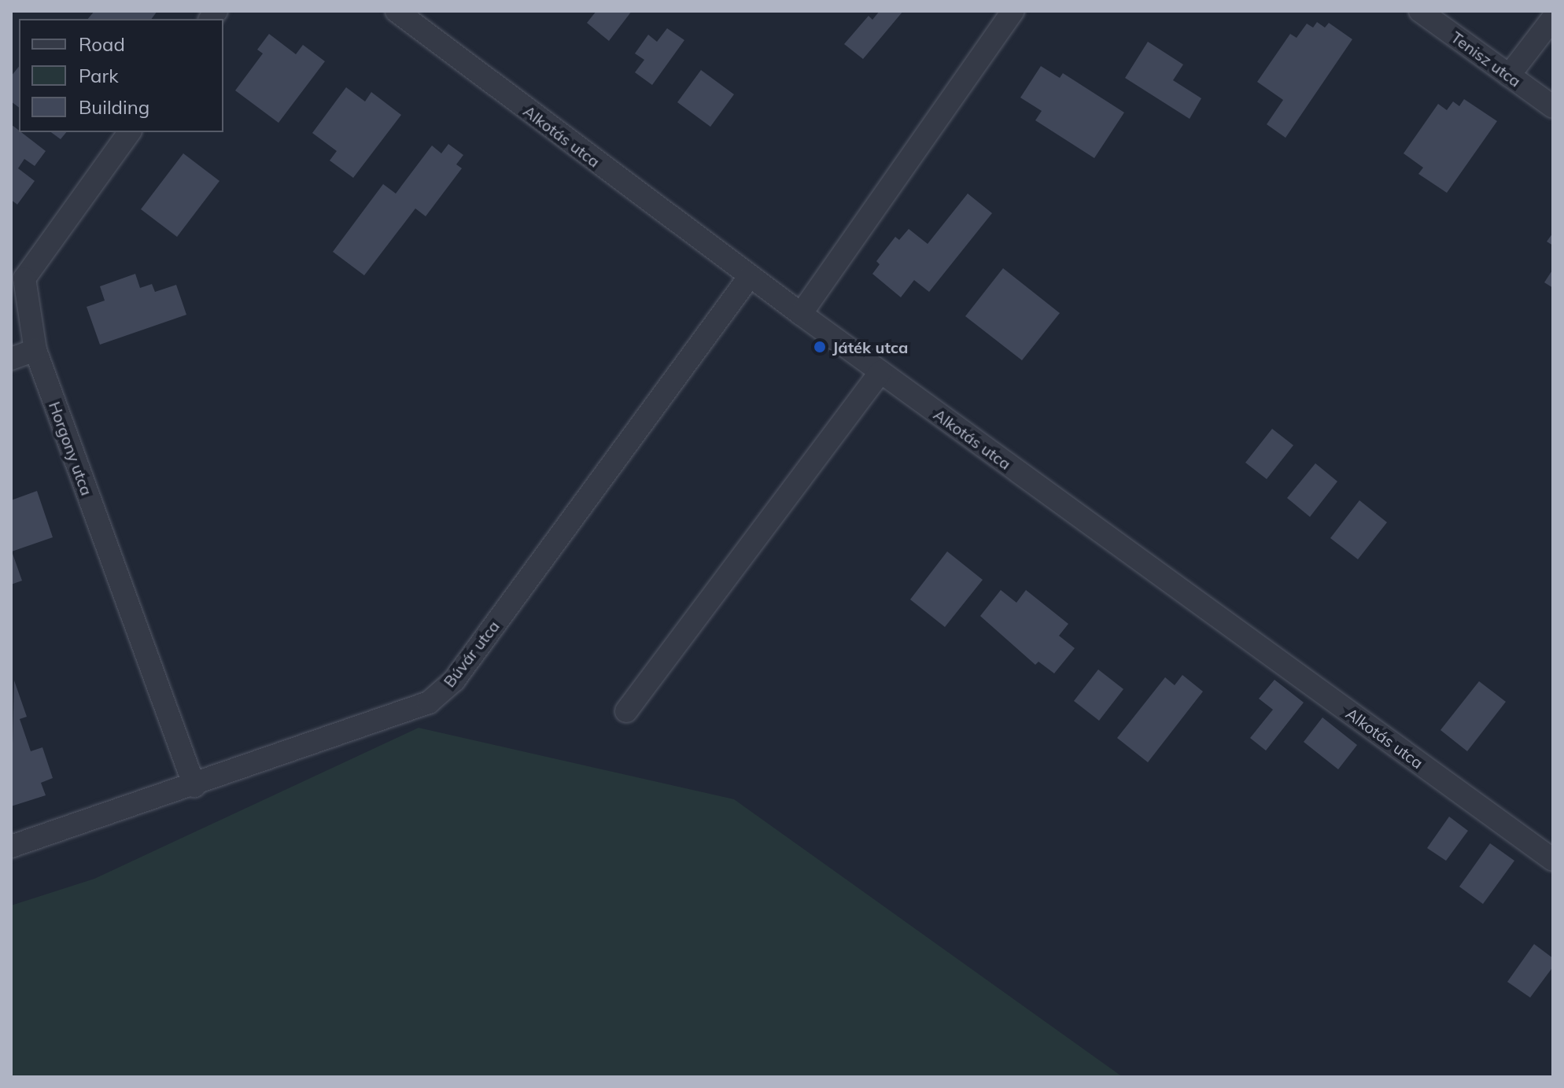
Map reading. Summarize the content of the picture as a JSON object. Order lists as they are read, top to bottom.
{
  "streets": {
    "street": [
      "Tenisz utca",
      "Alkotás utca",
      "Horgony utca",
      "Búvár utca"
    ]
  },
  "crossings": [
    ["Alkotás utca", "Búvár utca"],
    ["Horgony utca", "Búvár utca"]
  ],
  "places": ["Játék utca"],
  "legend": ["Road", "Park", "Building"]
}
